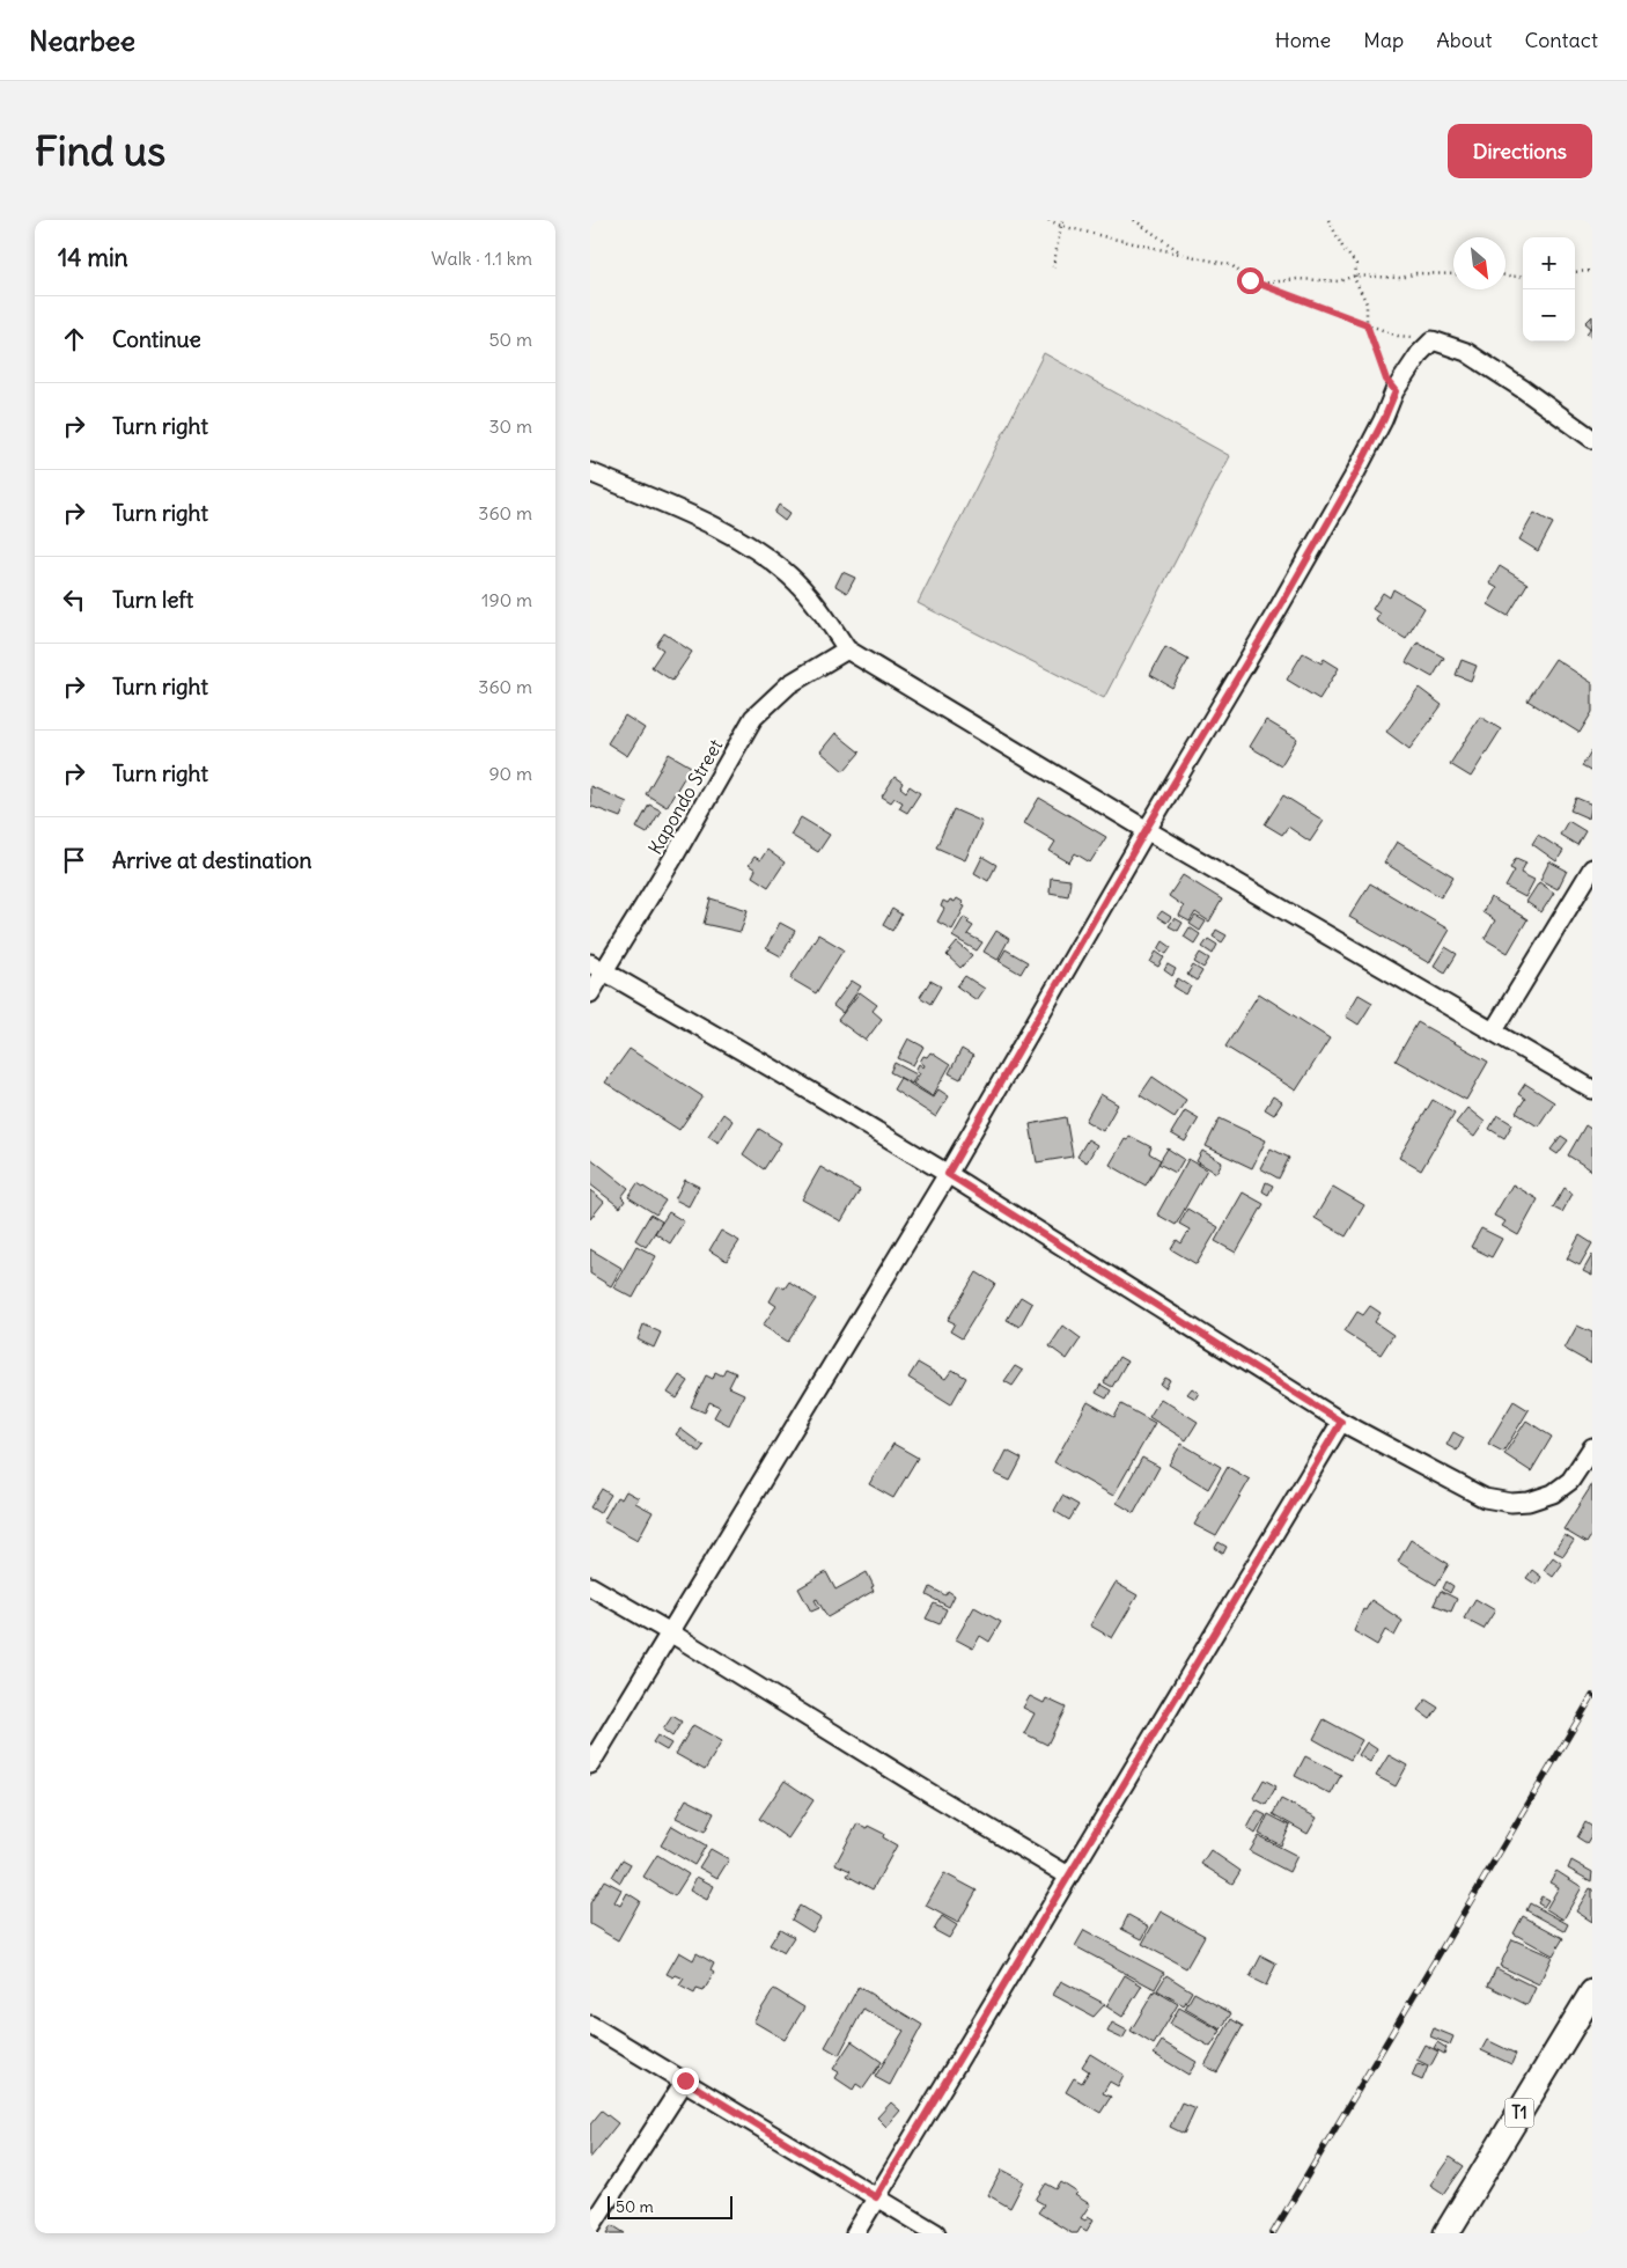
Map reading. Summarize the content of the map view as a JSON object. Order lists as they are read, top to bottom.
{
  "streets": {
    "highway": ["T1"],
    "street": ["Kapondo Street"]
  },
  "scale_bar": "50 m",
  "north": "bottom right",
  "page": {
    "header": "Nearbee",
    "nav": [
      "Home",
      "Map",
      "About",
      "Contact"
    ],
    "buttons": "Directions",
    "title": "Find us",
    "heading": ["14 min", "Walk · 1.1 km"],
    "map_buttons": ["+", "−"],
    "list": [
      ["Continue", "50 m"],
      ["Turn right", "30 m"],
      ["Turn right", "360 m"],
      ["Turn left", "190 m"],
      ["Turn right", "360 m"],
      ["Turn right", "90 m"],
      "Arrive at destination"
    ],
    "scale": "50 m"
  }
}
